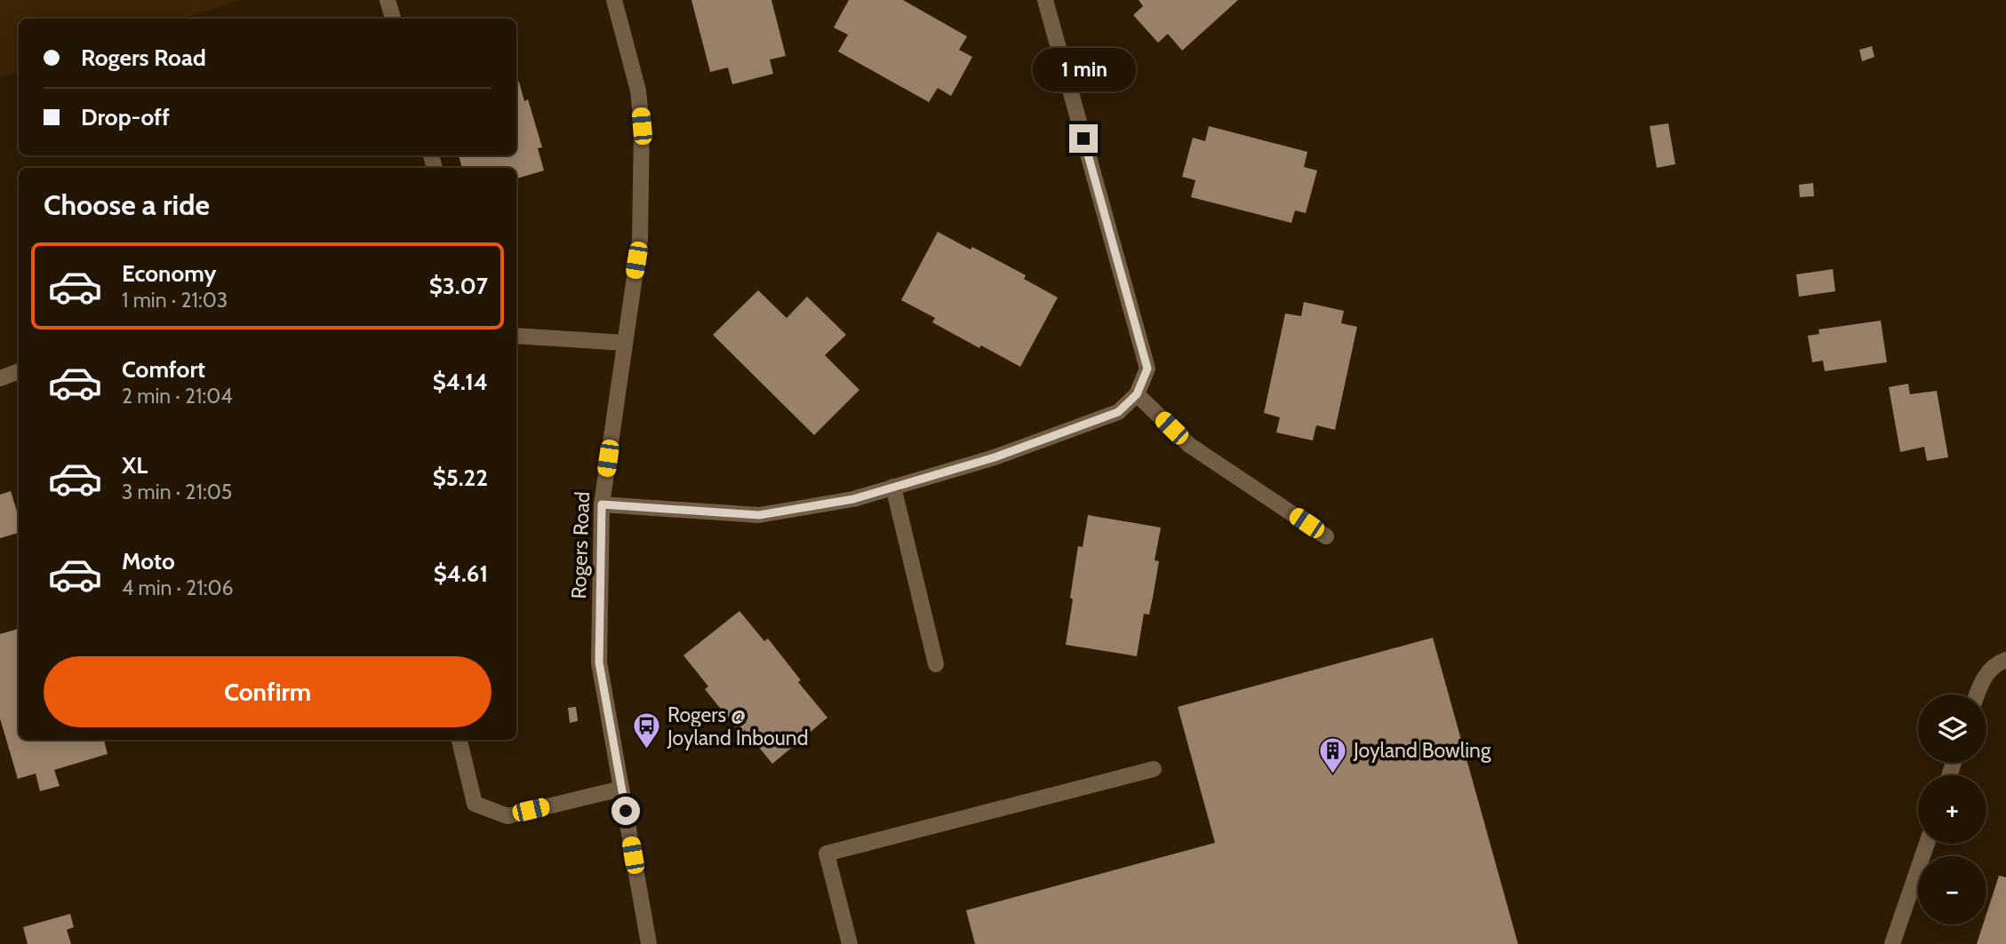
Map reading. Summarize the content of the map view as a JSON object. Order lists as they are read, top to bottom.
{
  "streets": {
    "street": ["Rogers Road"]
  },
  "places": {
    "bus stop": ["Rogers @ Joyland Inbound"],
    "building": ["Joyland Bowling"]
  },
  "page": {
    "banner": ["Rogers Road", "Drop-off"],
    "bubble": "1 min",
    "heading": "Choose a ride",
    "list": [
      {
        "name": "Economy",
        "note": "1 min · 21:03",
        "value": "$3.07"
      },
      {
        "name": "Comfort",
        "note": "2 min · 21:04",
        "value": "$4.14"
      },
      {
        "name": "XL",
        "note": "3 min · 21:05",
        "value": "$5.22"
      },
      {
        "name": "Moto",
        "note": "4 min · 21:06",
        "value": "$4.61"
      }
    ],
    "buttons": "Confirm",
    "map_buttons": ["+", "−"]
  }
}
